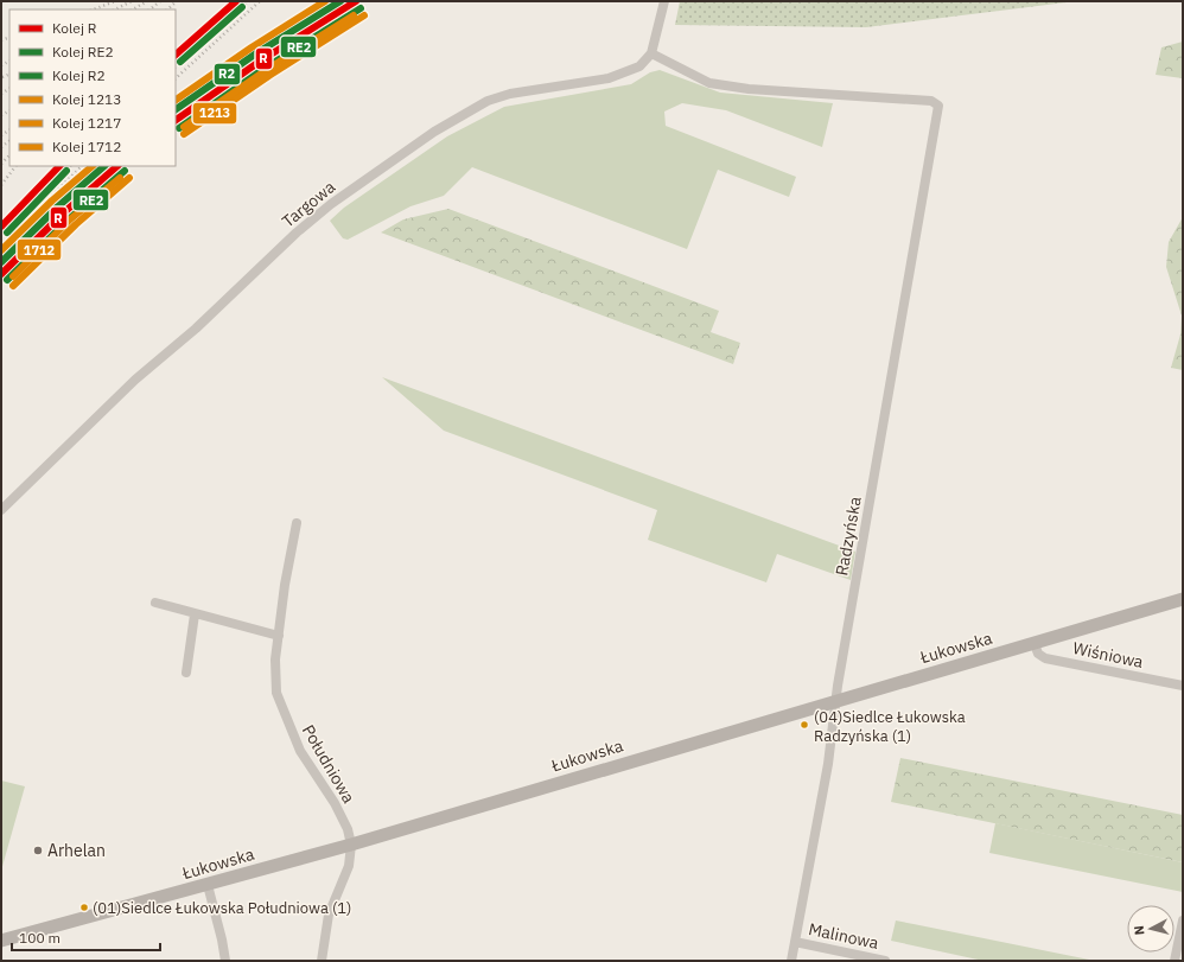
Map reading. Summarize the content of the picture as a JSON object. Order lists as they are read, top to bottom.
{
  "streets": {
    "main road": ["Łukowska"],
    "street": [
      "Targowa",
      "Radzyńska",
      "Wiśniowa",
      "Południowa",
      "Malinowa"
    ]
  },
  "crossings": [
    ["Targowa", "Radzyńska"],
    ["Radzyńska", "Łukowska"],
    ["Radzyńska", "Malinowa"],
    ["Łukowska", "Wiśniowa"],
    ["Łukowska", "Południowa"]
  ],
  "places": ["(04)Siedlce Łukowska Radzyńska (1)", "Arhelan", "(01)Siedlce Łukowska Południowa (1)"],
  "lines": [
    "rail line R",
    "rail line R2",
    "rail line 1217",
    "rail line RE2",
    "rail line 1213",
    "rail line 1712"
  ],
  "legend": [
    "Kolej R",
    "Kolej RE2",
    "Kolej R2",
    "Kolej 1213",
    "Kolej 1217",
    "Kolej 1712"
  ],
  "scale_bar": "100 m",
  "north": "left"
}
